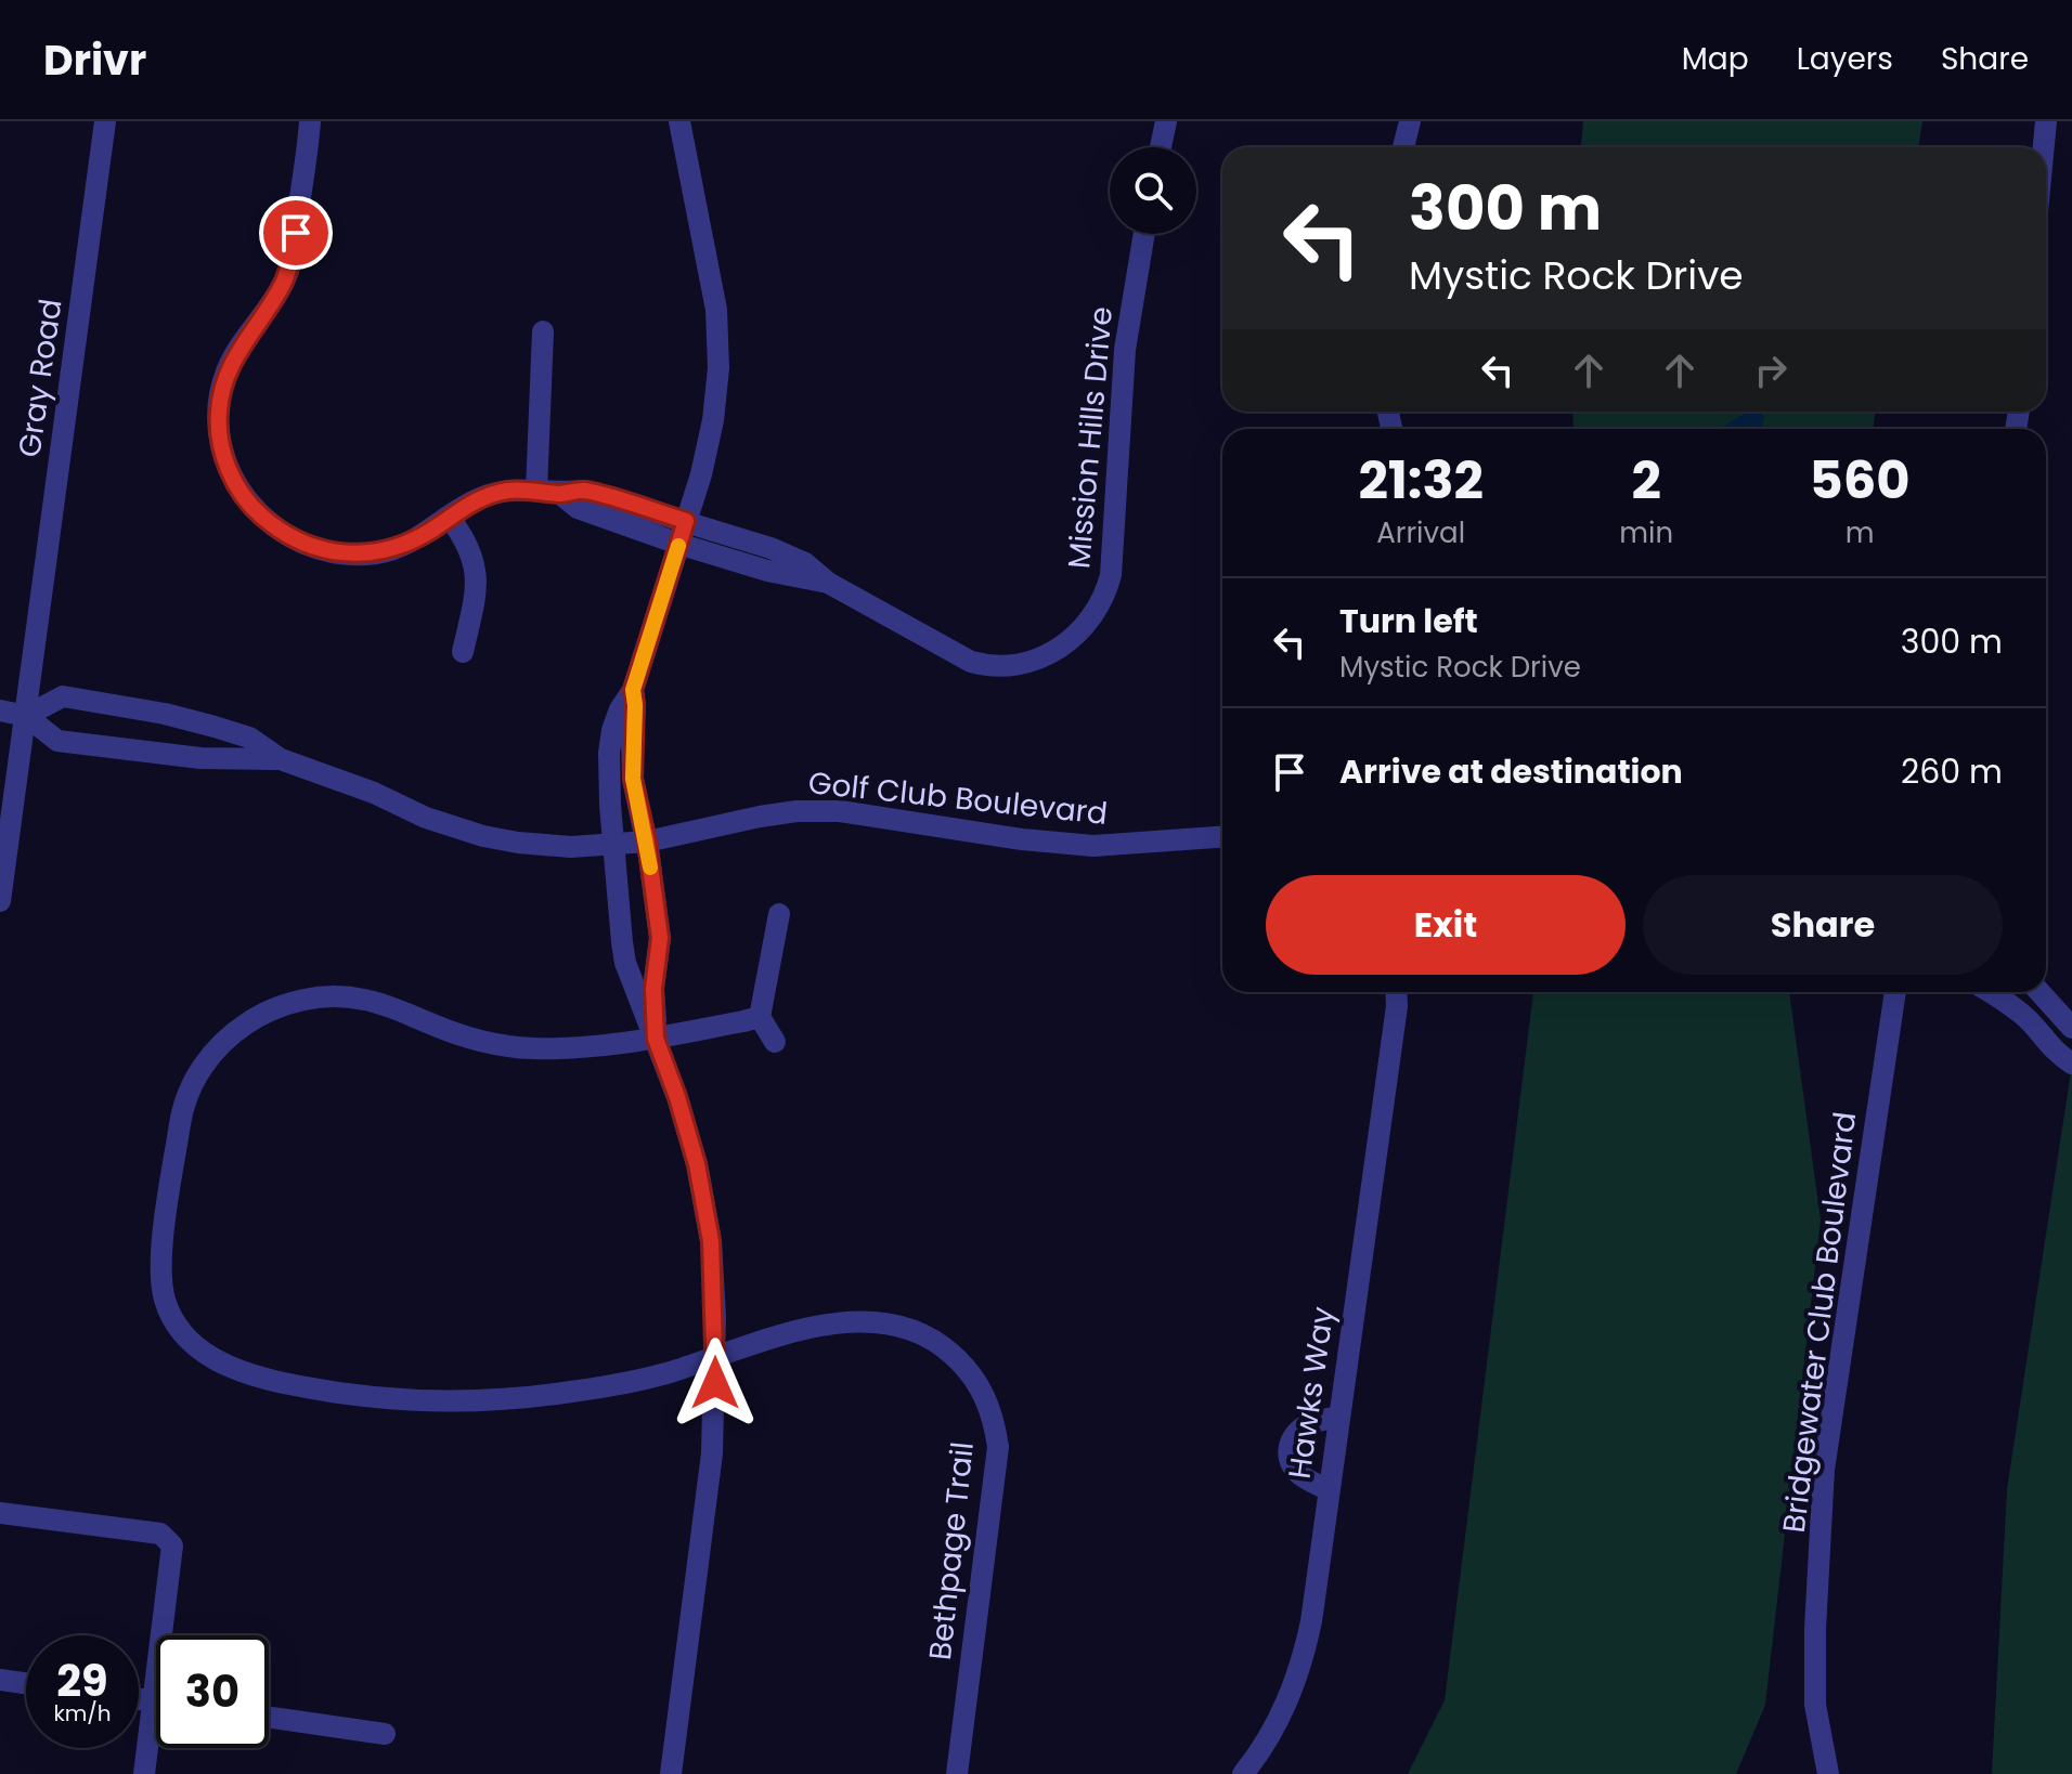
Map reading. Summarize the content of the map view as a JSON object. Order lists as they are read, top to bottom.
{
  "streets": {
    "street": [
      "Gray Road",
      "Mission Hills Drive",
      "Golf Club Boulevard",
      "Bridgewater Club Boulevard",
      "Hawks Way",
      "Bethpage Trail"
    ]
  },
  "crossings": [
    ["Gray Road", "Golf Club Boulevard"]
  ],
  "page": {
    "header": "Drivr",
    "nav": ["Map", "Layers", "Share"],
    "turn": ["300 m", "Mystic Rock Drive"],
    "eta": [
      "21:32",
      "Arrival",
      "2",
      "min",
      "560",
      "m"
    ],
    "list": [
      {
        "name": "Turn left",
        "note": "Mystic Rock Drive",
        "value": "300 m"
      },
      {
        "name": "Arrive at destination",
        "value": "260 m"
      }
    ],
    "buttons": ["Exit", "Share"],
    "speed": "29 km/h",
    "limit": "30"
  }
}
